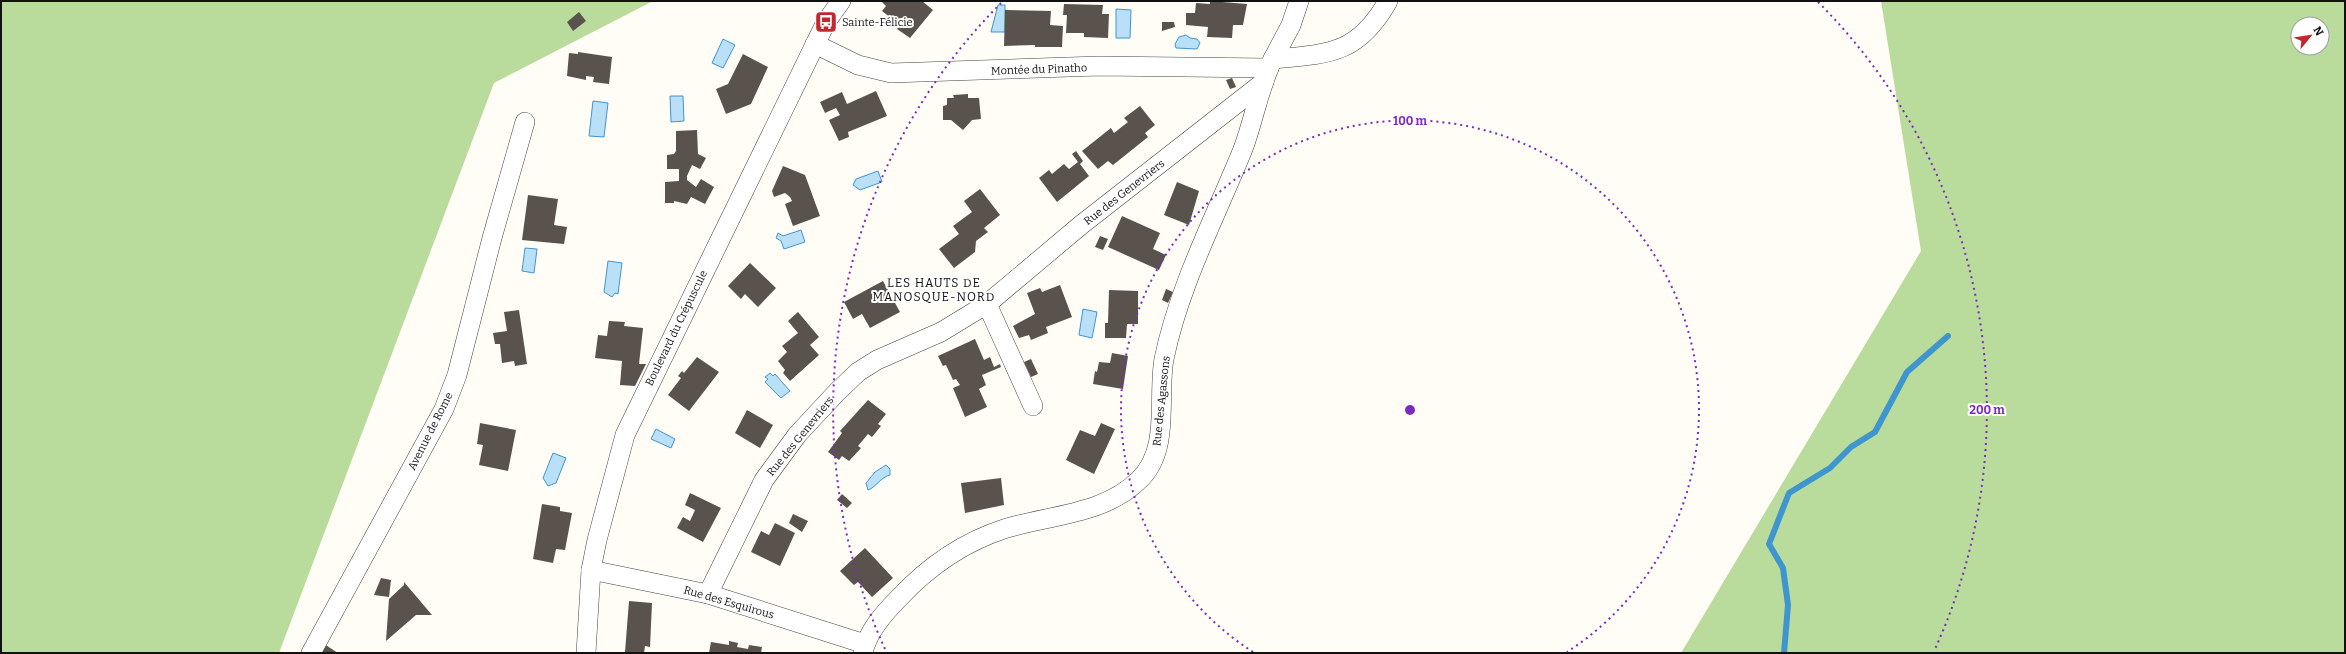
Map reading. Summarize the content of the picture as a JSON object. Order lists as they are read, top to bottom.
{
  "streets": {
    "street": [
      "Montée du Pinatho",
      "Rue des Genevriers",
      "Boulevard du Crépuscule",
      "Rue des Agassons",
      "Avenue de Rome",
      "Rue des Esquirous"
    ]
  },
  "crossings": [
    ["Montée du Pinatho", "Rue des Genevriers"],
    ["Montée du Pinatho", "Boulevard du Crépuscule"],
    ["Montée du Pinatho", "Rue des Agassons"],
    ["Rue des Genevriers", "Rue des Agassons"],
    ["Rue des Genevriers", "Rue des Esquirous"],
    ["Boulevard du Crépuscule", "Rue des Esquirous"],
    ["Rue des Agassons", "Rue des Esquirous"]
  ],
  "districts": ["LES HAUTS DE MANOSQUE-NORD"],
  "places": {
    "bus stop": ["Sainte-Félicie"]
  },
  "north": "top right",
  "rings": ["100 m", "200 m"]
}
